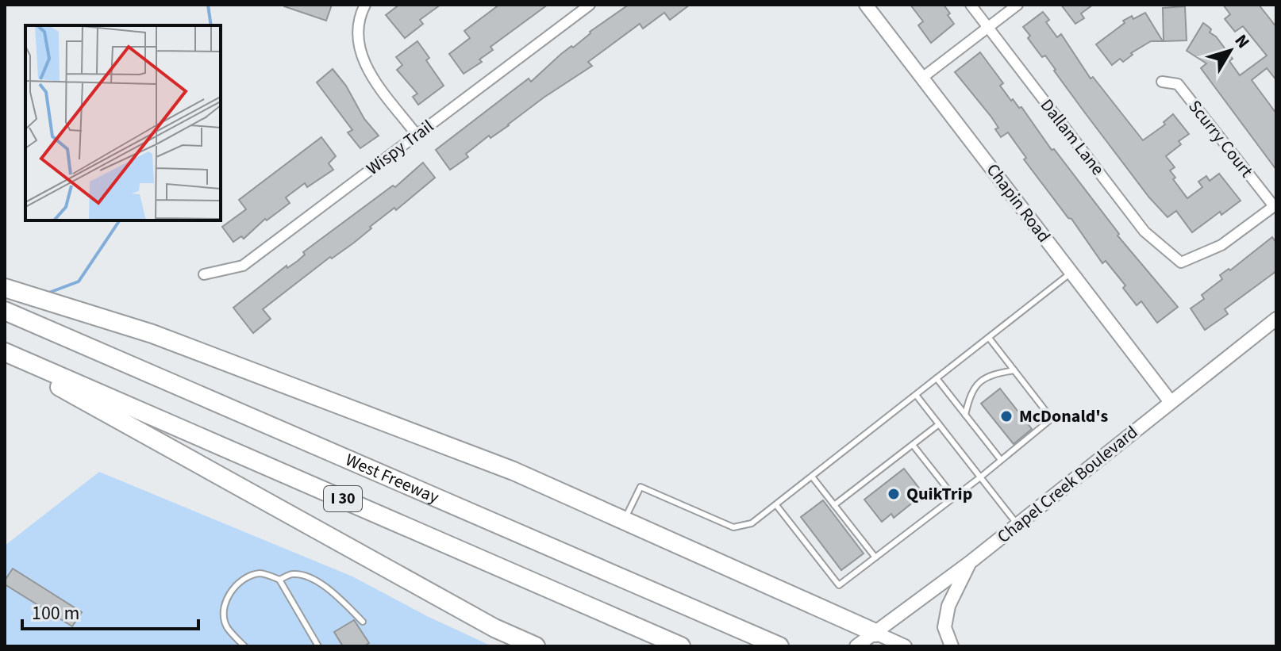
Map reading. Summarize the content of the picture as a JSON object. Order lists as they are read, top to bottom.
{
  "streets": {
    "highway": ["West Freeway", "I 30"],
    "main road": ["Chapin Road", "Chapel Creek Boulevard"],
    "street": ["Dallam Lane", "Scurry Court", "Wispy Trail"]
  },
  "crossings": [
    ["Dallam Lane", "Scurry Court"],
    ["Chapin Road", "Chapel Creek Boulevard"]
  ],
  "places": ["McDonald's", "QuikTrip"],
  "scale_bar": "100 m",
  "north": "top right"
}
